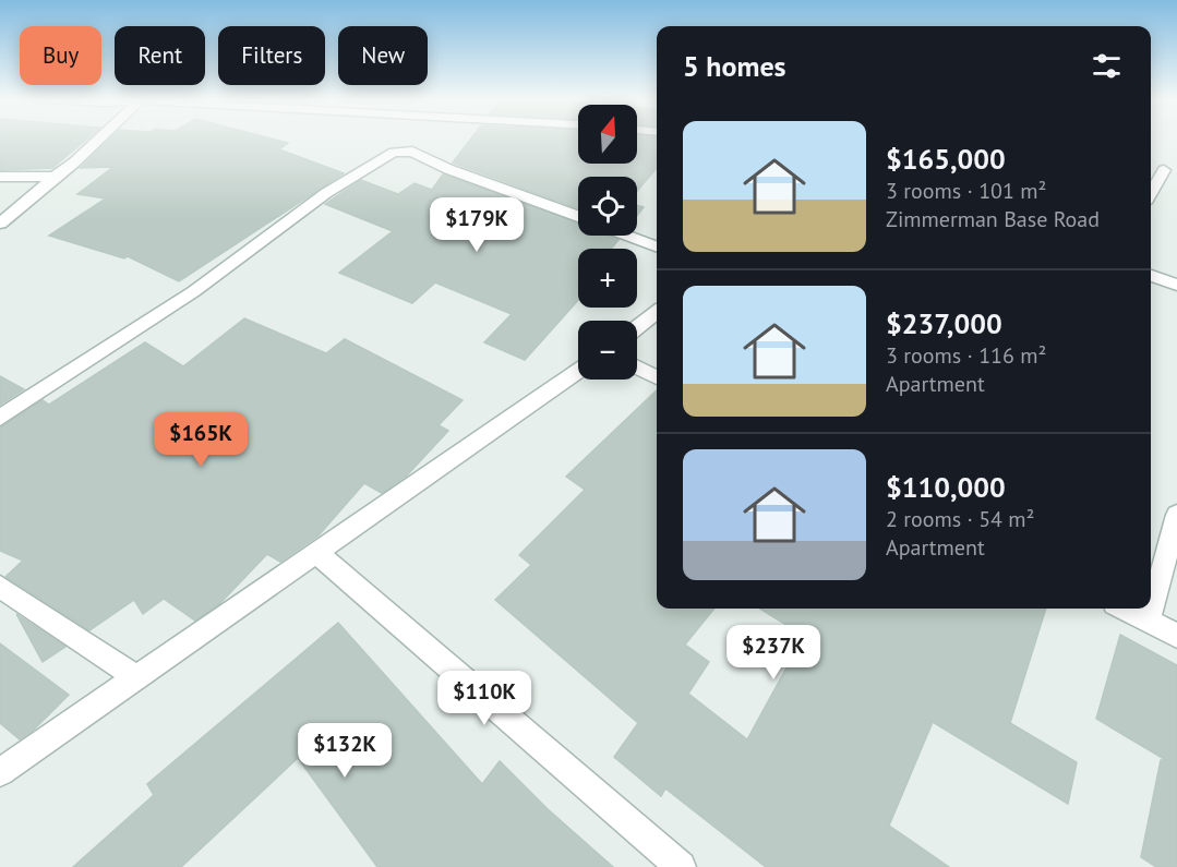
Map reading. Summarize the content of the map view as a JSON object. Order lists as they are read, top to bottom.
{
  "north": "top",
  "page": {
    "chip": [
      "Buy",
      "Rent",
      "Filters",
      "New"
    ],
    "heading": "5 homes",
    "map_buttons": ["+", "−"],
    "list": [
      {
        "name": "$165,000",
        "note": "3 rooms · 101 m² · Zimmerman Base Road"
      },
      {
        "name": "$237,000",
        "note": "3 rooms · 116 m² · Apartment"
      },
      {
        "name": "$110,000",
        "note": "2 rooms · 54 m² · Apartment"
      }
    ],
    "price": [
      "$179K",
      "$165K",
      "$237K",
      "$110K",
      "$132K"
    ]
  }
}
